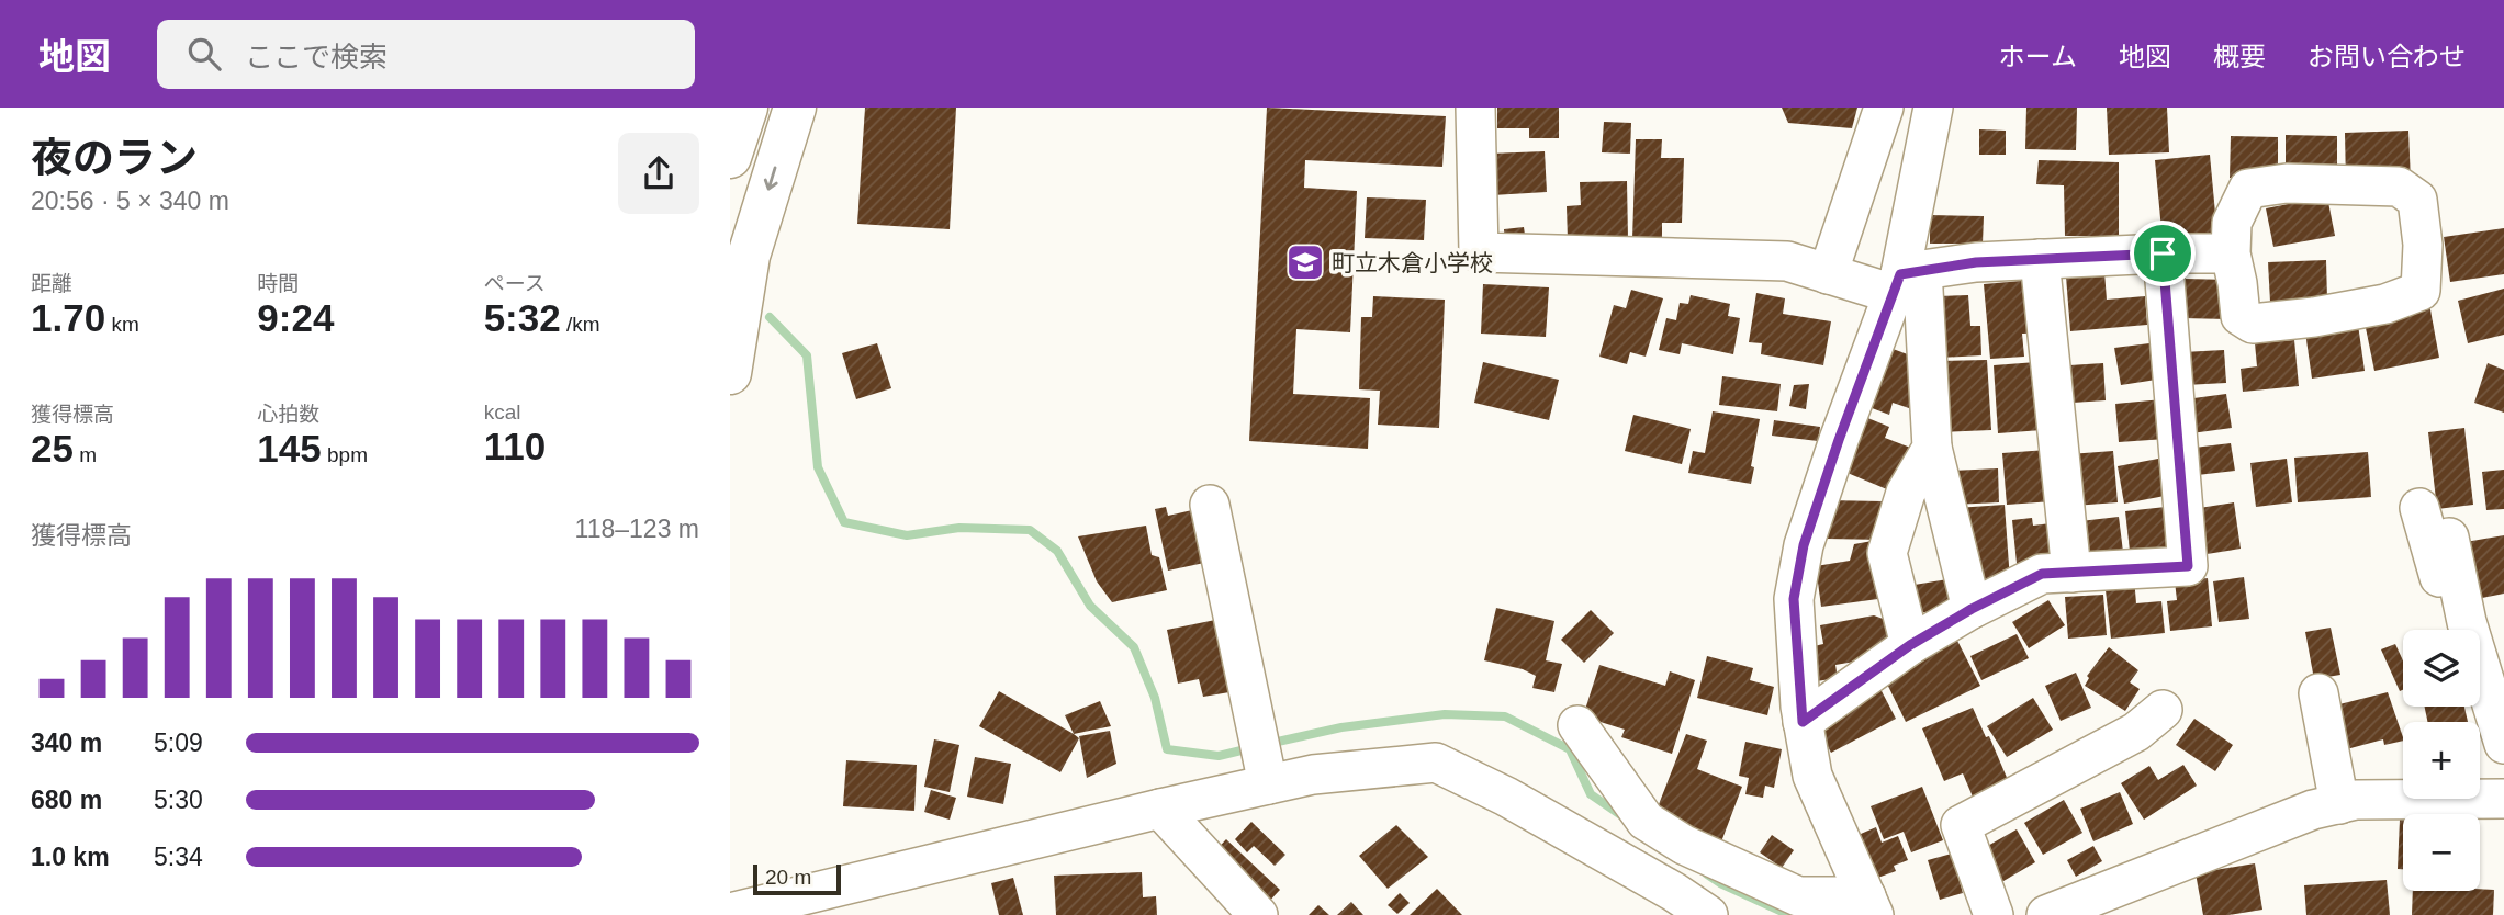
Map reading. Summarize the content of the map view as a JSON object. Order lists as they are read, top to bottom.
{
  "places": {
    "school or university": ["町立木倉小学校"]
  },
  "scale_bar": "20 m",
  "page": {
    "header": "地図",
    "search": "ここで検索",
    "nav": [
      "ホーム",
      "地図",
      "概要",
      "お問い合わせ"
    ],
    "heading": ["夜のラン", "20:56 · 5 × 340 m"],
    "stats": [
      ["距離", "1.70 km"],
      ["時間", "9:24"],
      ["ペース", "5:32 /km"],
      ["獲得標高", "25 m"],
      ["心拍数", "145 bpm"],
      ["kcal", "110"]
    ],
    "chart": ["獲得標高", "118–123 m"],
    "map_buttons": ["+", "−"],
    "list": [
      {
        "name": "340 m",
        "note": "5:09"
      },
      {
        "name": "680 m",
        "note": "5:30"
      },
      {
        "name": "1.0 km",
        "note": "5:34"
      }
    ],
    "scale": "20 m"
  }
}
